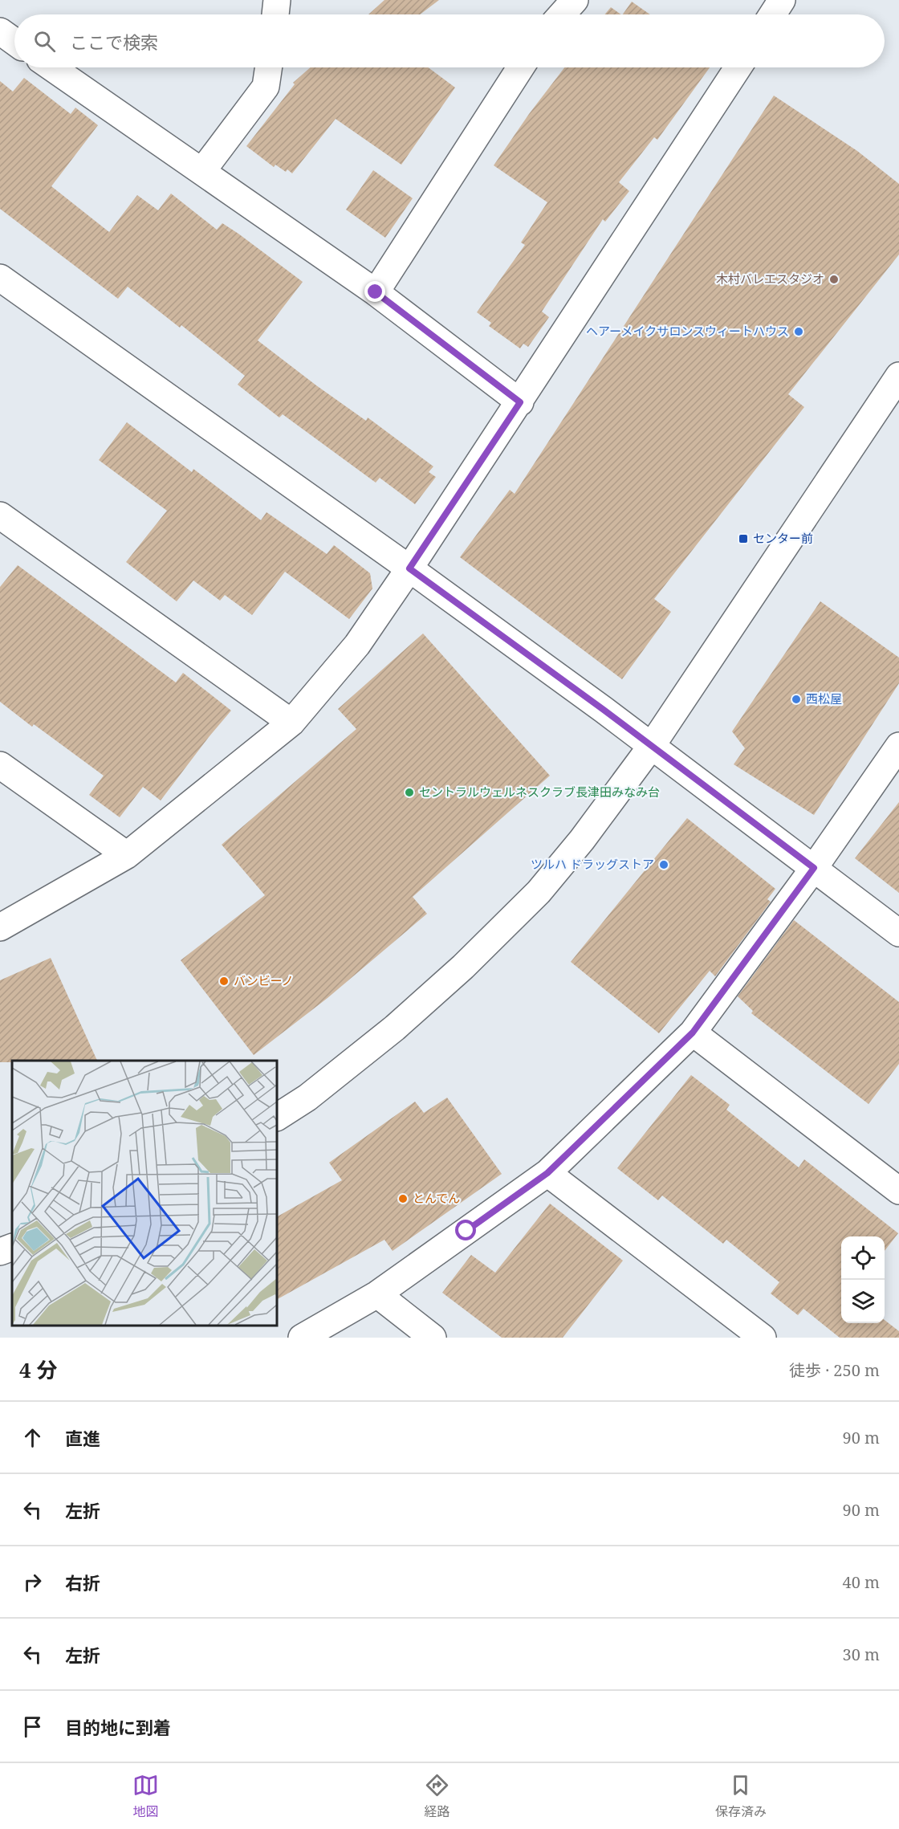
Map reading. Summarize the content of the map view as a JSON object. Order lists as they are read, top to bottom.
{
  "places": {
    "other": [
      "木村バレエスタジオ",
      "ヘアーメイクサロンスウィートハウス",
      "西松屋",
      "セントラルウェルネスクラブ長津田みなみ台",
      "ツルハ ドラッグストア",
      "バンビーノ",
      "とんでん"
    ],
    "transit": ["センター前"]
  },
  "page": {
    "search": "ここで検索",
    "heading": ["4 分", "徒歩 · 250 m"],
    "list": [
      ["直進", "90 m"],
      ["左折", "90 m"],
      ["右折", "40 m"],
      ["左折", "30 m"],
      "目的地に到着"
    ],
    "nav": ["地図", "経路", "保存済み"]
  }
}
